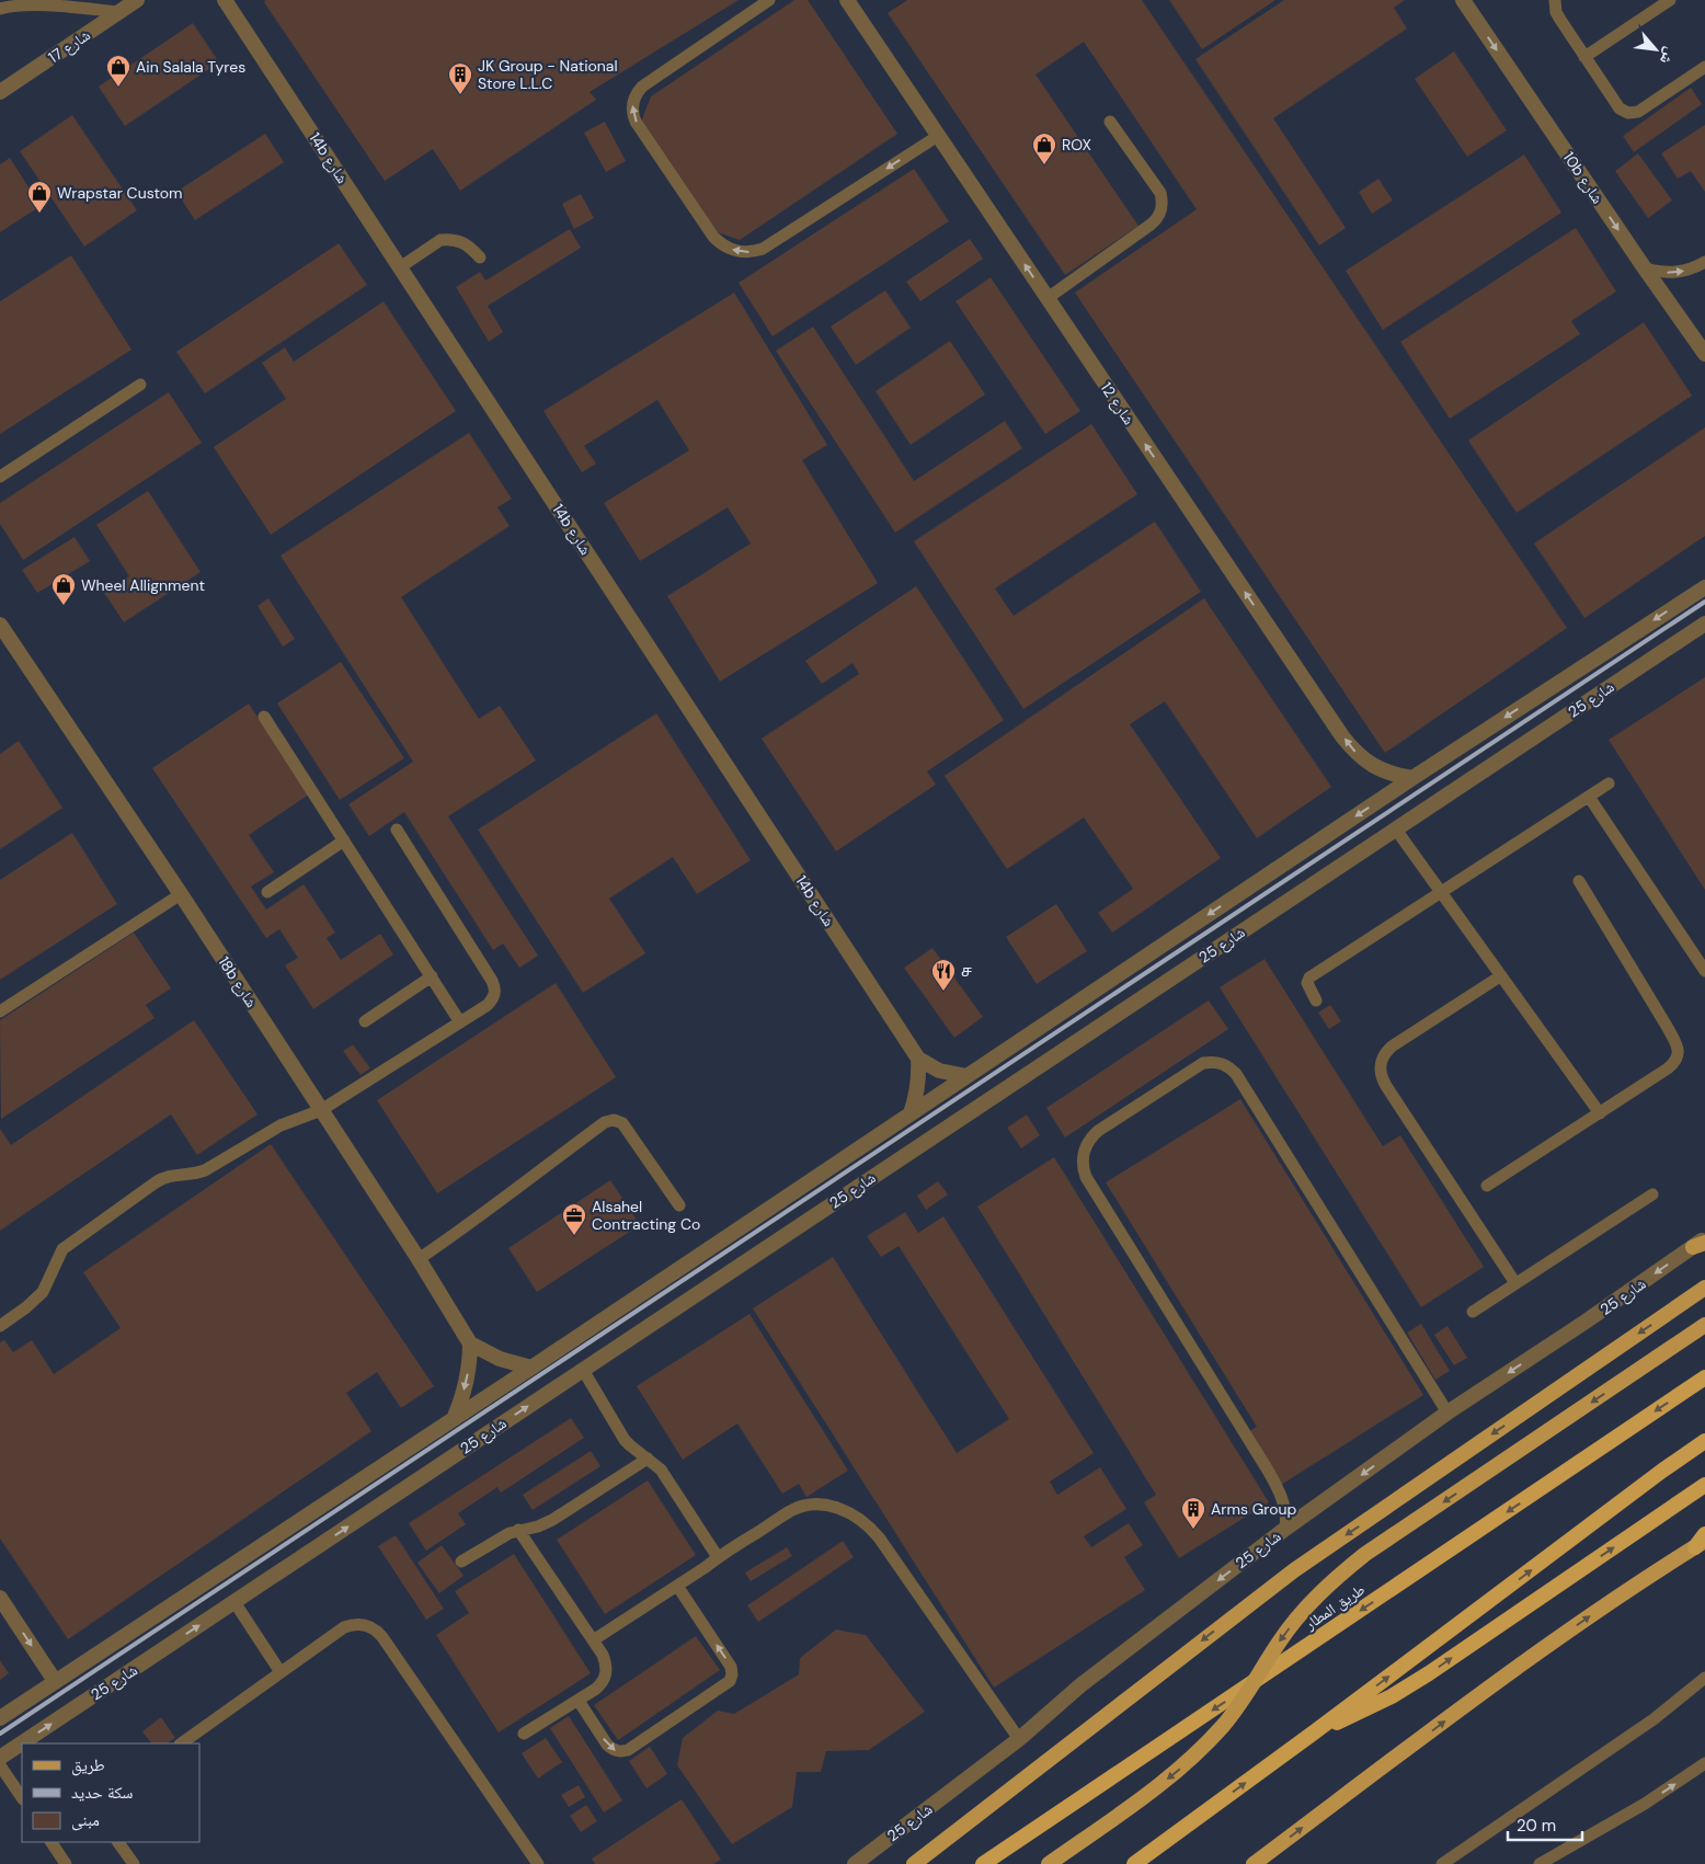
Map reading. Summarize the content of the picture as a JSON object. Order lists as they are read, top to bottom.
{
  "streets": {
    "highway": ["طريق المطار"],
    "street": [
      "شارع 17",
      "14b شارع",
      "10b شارع",
      "شارع 12",
      "شارع 25",
      "18b شارع"
    ]
  },
  "crossings": [
    ["14b شارع", "شارع 25"],
    ["شارع 12", "شارع 25"]
  ],
  "one_way": ["10b شارع", "شارع 12"],
  "places": {
    "shop": [
      "Ain Salala Tyres",
      "ROX",
      "Wrapstar Custom",
      "Wheel Allignment"
    ],
    "building": ["JK Group - National Store L.L.C", "Arms Group"],
    "restaurant": ["ச"],
    "office": ["Alsahel Contracting Co"]
  },
  "legend": ["طريق", "سكة حديد", "مبنى"],
  "scale_bar": "20 m",
  "north": "bottom right"
}
